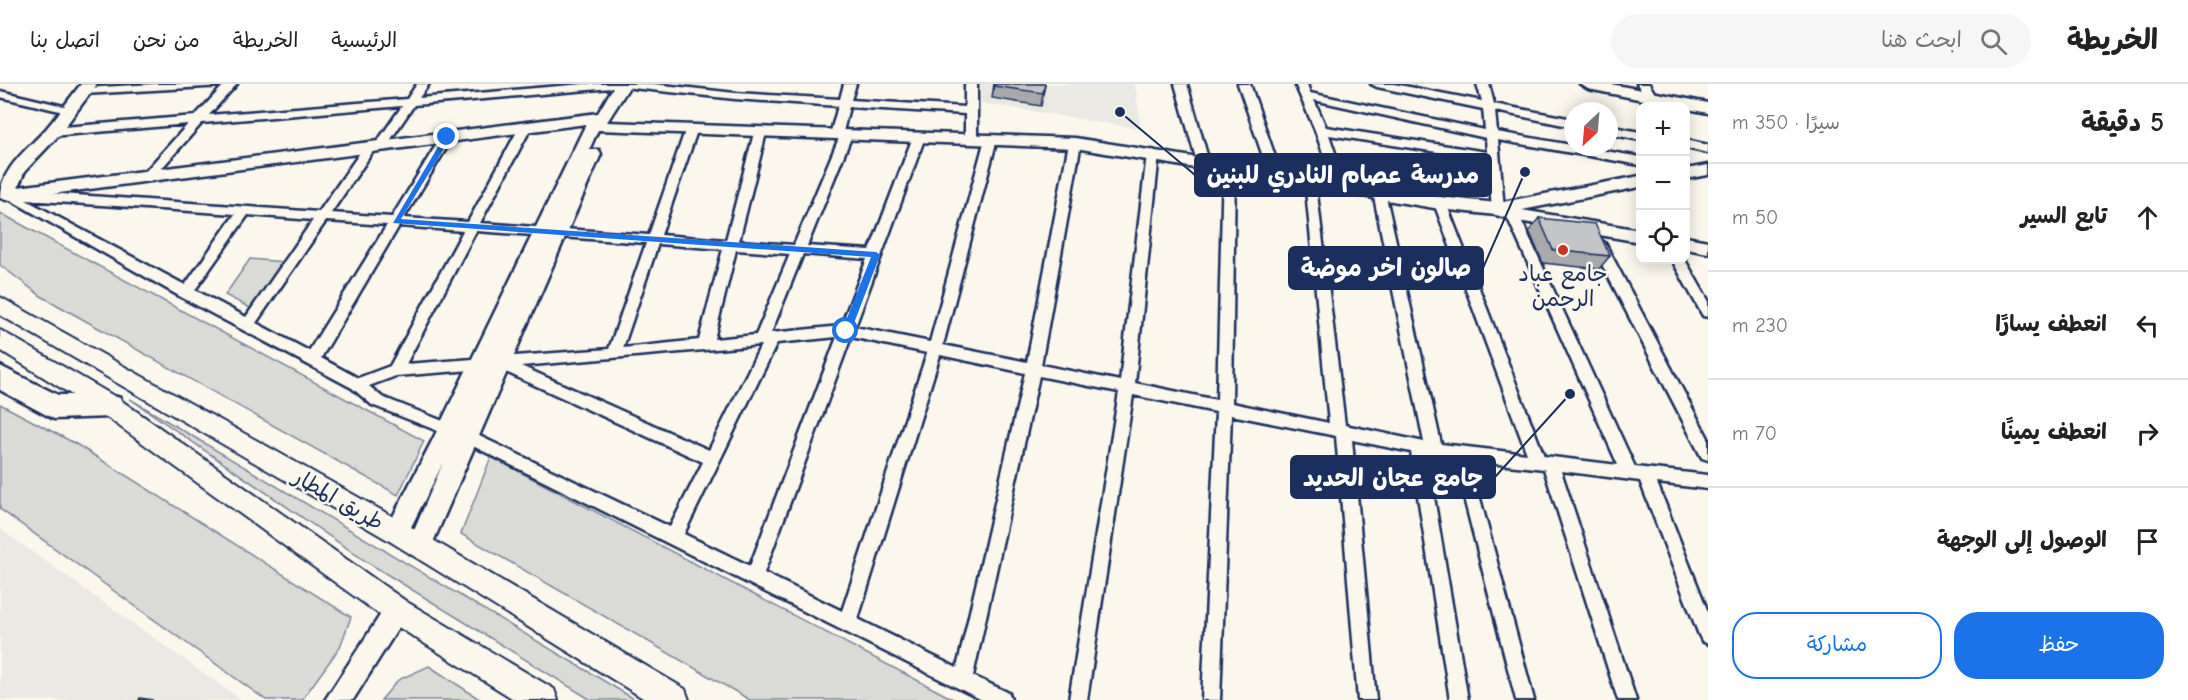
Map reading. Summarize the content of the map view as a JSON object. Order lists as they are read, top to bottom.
{
  "streets": {
    "main road": ["طريق المطار"]
  },
  "places": [
    "مدرسة عصام النادري للبنين",
    "صالون اخر موضة",
    "جامع عباد الرحمن",
    "جامع عجان الحديد"
  ],
  "north": "bottom left",
  "page": {
    "header": "الخريطة",
    "search": "ابحث هنا",
    "nav": [
      "الرئيسية",
      "الخريطة",
      "من نحن",
      "اتصل بنا"
    ],
    "heading": ["5 دقيقة", "سيرًا · 350 m"],
    "map_buttons": ["+", "−"],
    "list": [
      ["تابع السير", "50 m"],
      ["انعطف يسارًا", "230 m"],
      ["انعطف يمينًا", "70 m"],
      "الوصول إلى الوجهة"
    ],
    "buttons": ["حفظ", "مشاركة"]
  }
}
